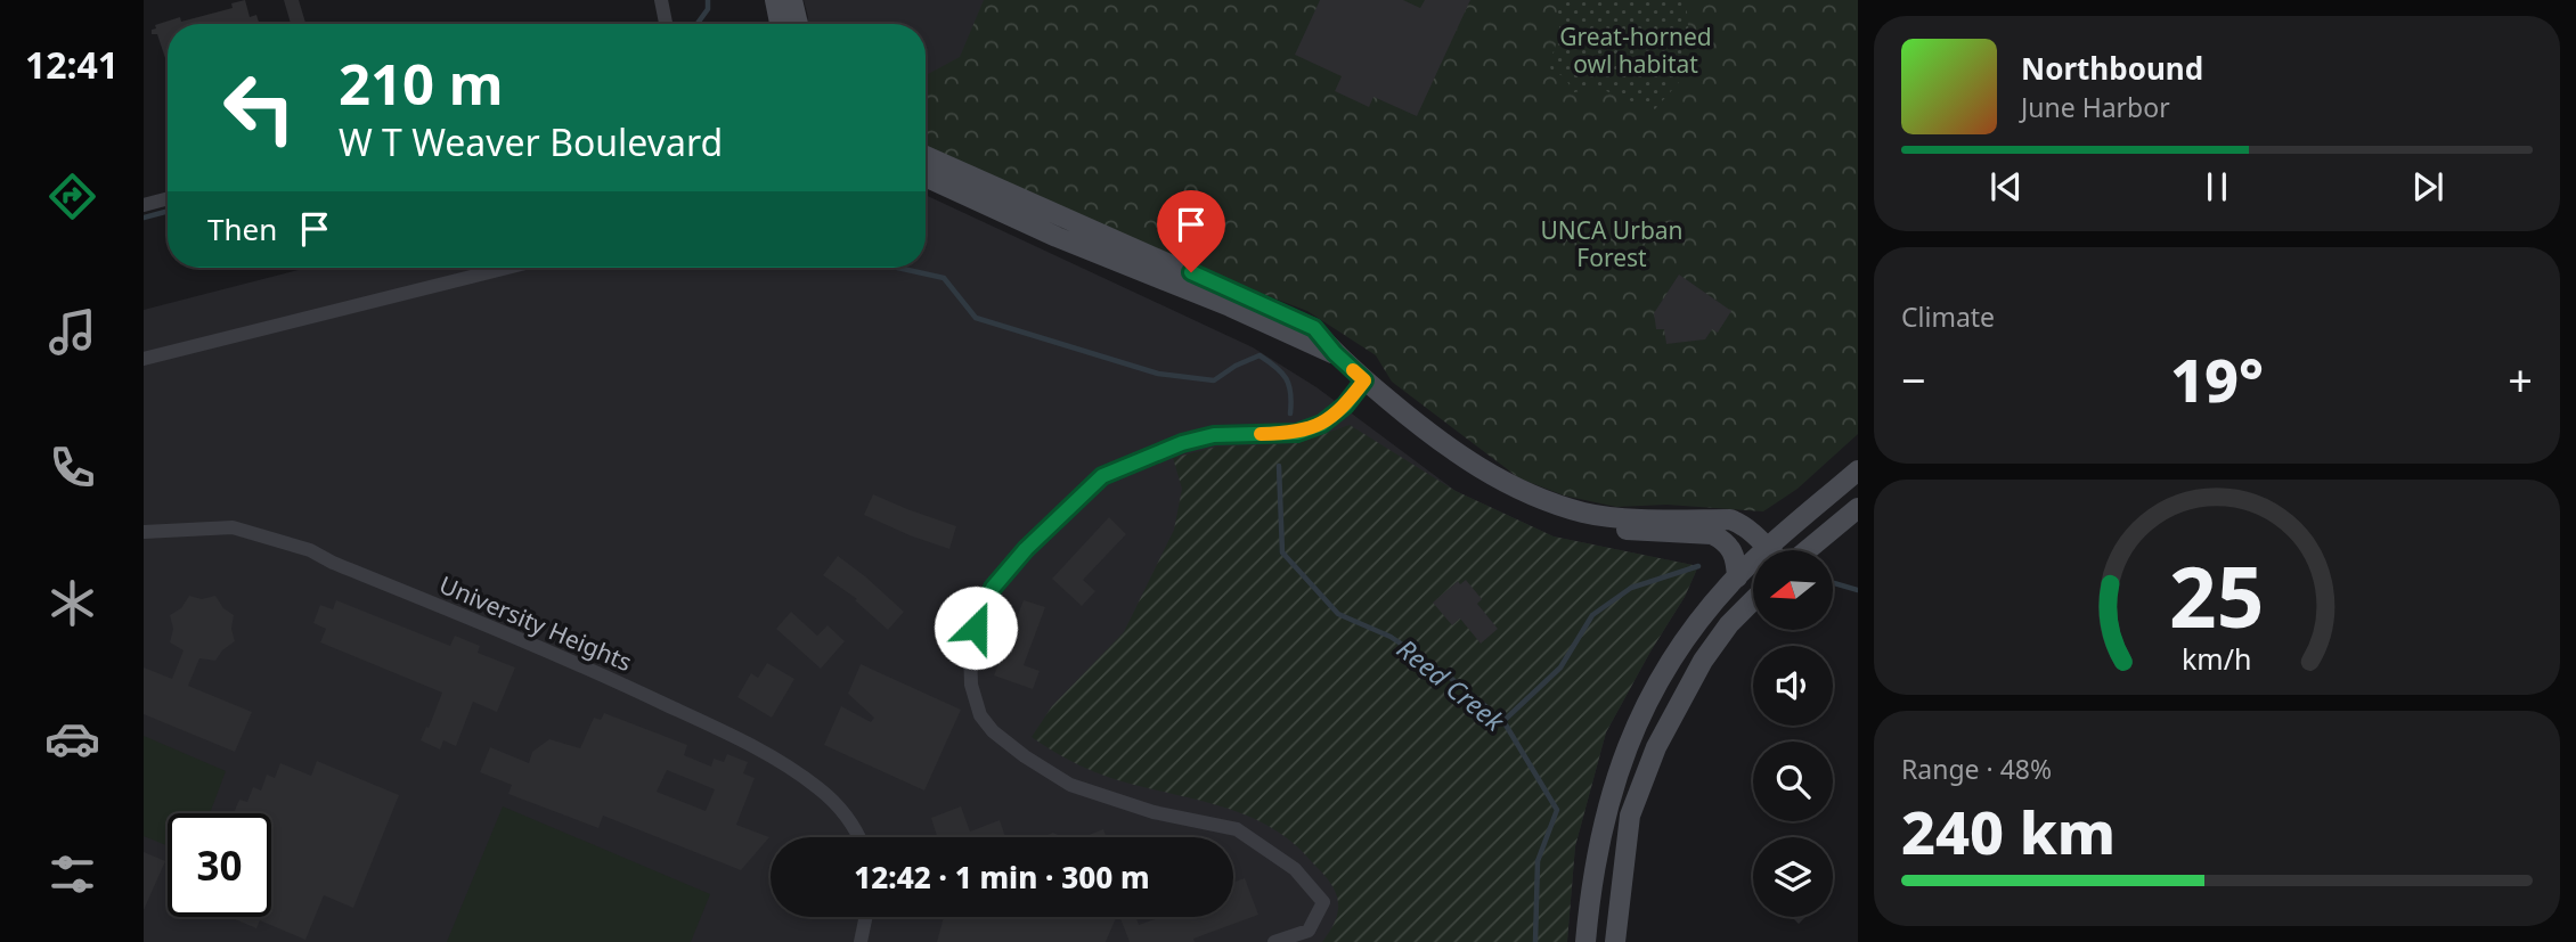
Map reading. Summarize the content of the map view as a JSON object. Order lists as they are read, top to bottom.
{
  "streets": {
    "street": ["University Heights"]
  },
  "water": ["Reed Creek"],
  "parks": ["Great-horned owl habitat", "UNCA Urban Forest"],
  "north": "left",
  "page": {
    "tabs": "12:41",
    "turn": ["210 m", "W T Weaver Boulevard"],
    "song": ["Northbound", "June Harbor"],
    "then": "Then",
    "tile": [
      "Climate",
      ["Range · 48%", "240 km"]
    ],
    "heat": ["−", "19°", "+"],
    "limit": "30",
    "trip": "12:42 · 1 min · 300 m",
    "gauge": ["25", "km/h"]
  }
}
